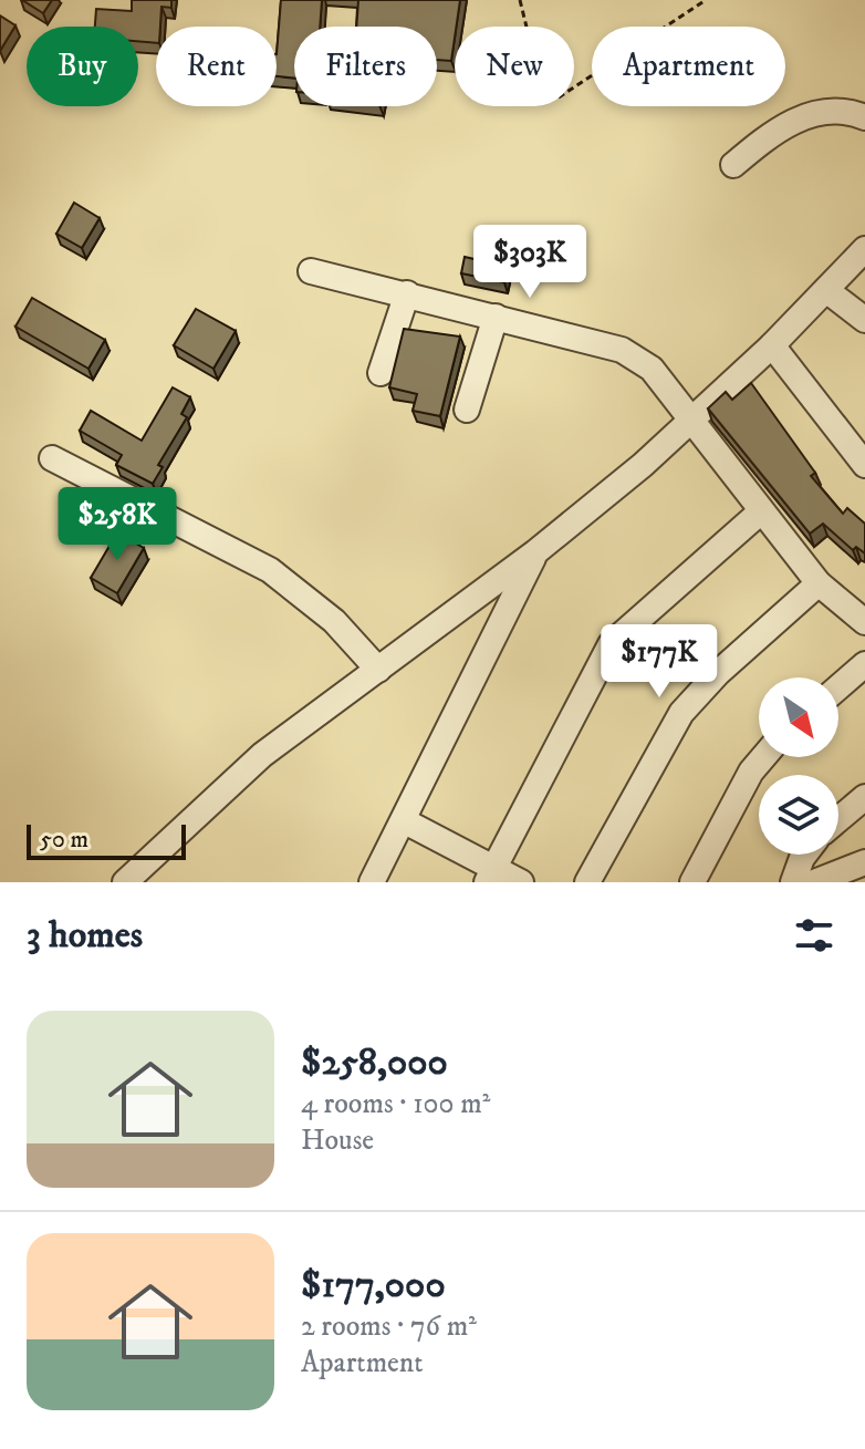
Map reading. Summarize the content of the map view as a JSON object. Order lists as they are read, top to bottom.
{
  "scale_bar": "50 m",
  "north": "bottom right",
  "page": {
    "chip": [
      "Buy",
      "Rent",
      "Filters",
      "New",
      "Apartment"
    ],
    "price": ["$303K", "$258K", "$177K"],
    "scale": "50 m",
    "heading": "3 homes",
    "list": [
      {
        "name": "$258,000",
        "note": "4 rooms · 100 m² · House"
      },
      {
        "name": "$177,000",
        "note": "2 rooms · 76 m² · Apartment"
      }
    ]
  }
}
